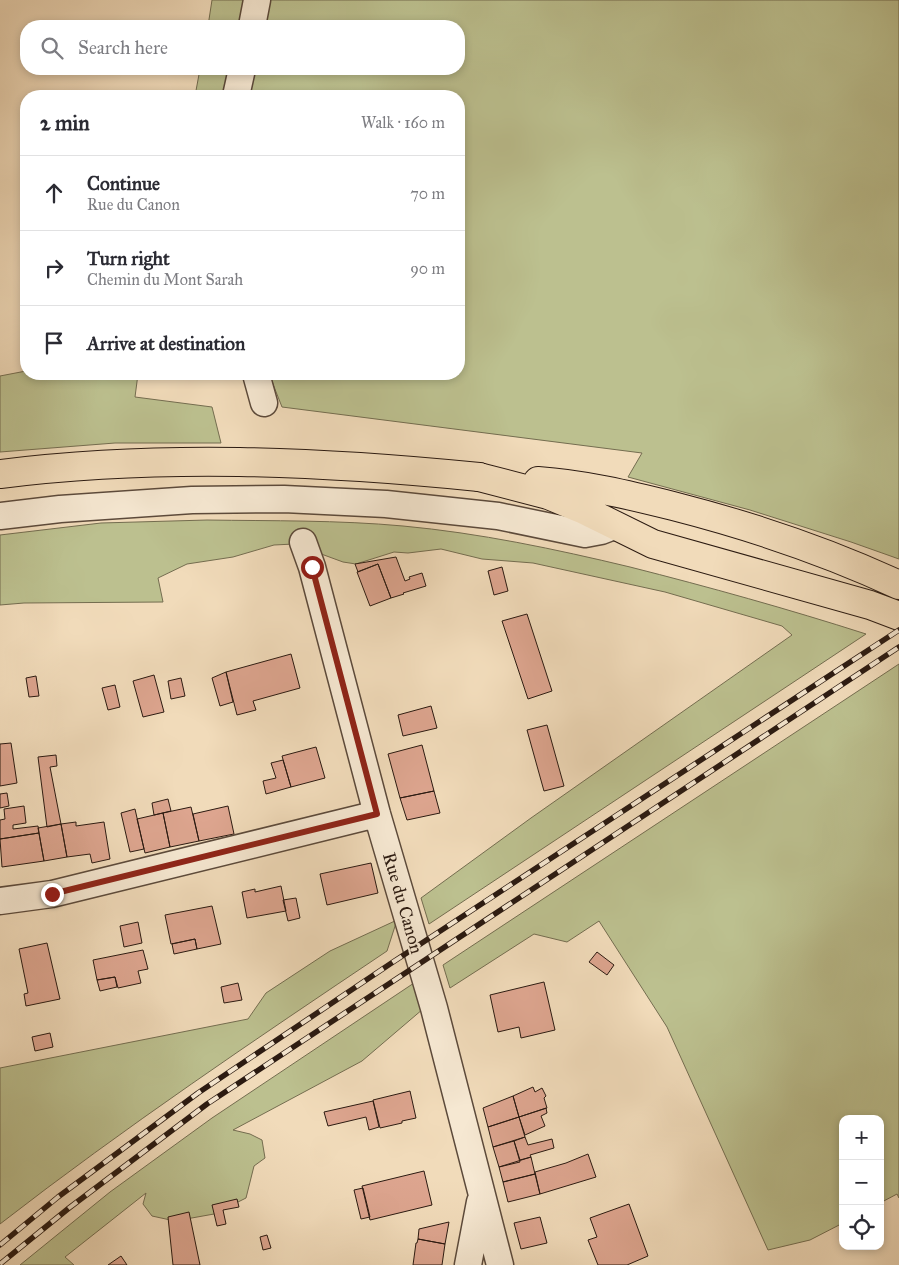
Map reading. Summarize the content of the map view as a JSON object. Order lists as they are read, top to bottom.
{
  "streets": {
    "street": ["Rue du Canon"]
  },
  "page": {
    "search": "Search here",
    "heading": ["2 min", "Walk · 160 m"],
    "list": [
      ["Continue", "Rue du Canon", "70 m"],
      ["Turn right", "Chemin du Mont Sarah", "90 m"],
      "Arrive at destination"
    ],
    "map_buttons": ["+", "−"]
  }
}
